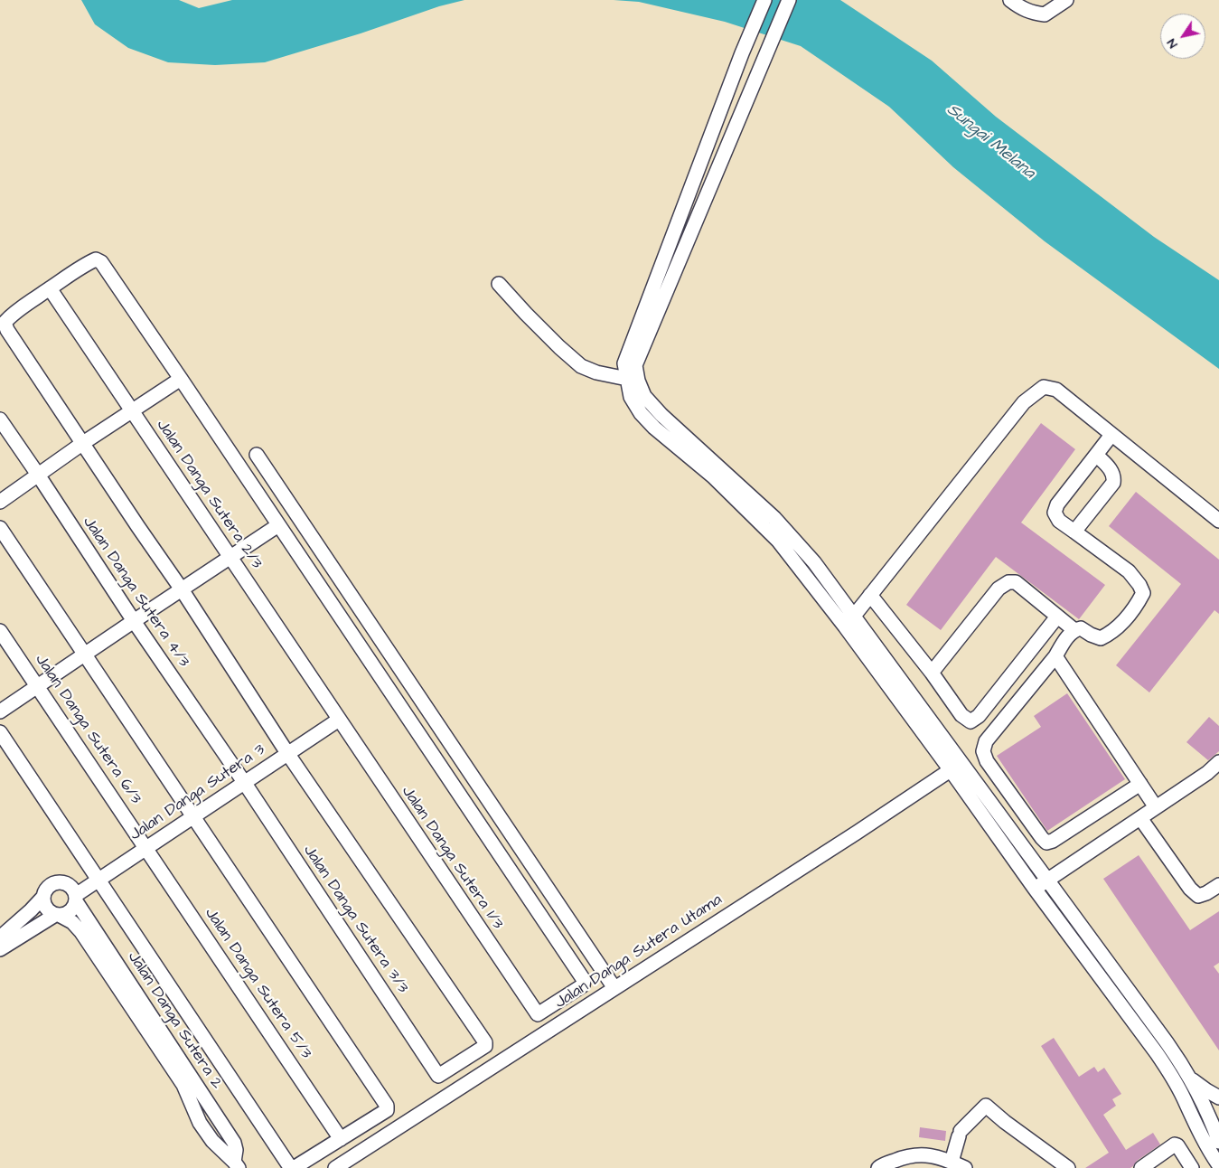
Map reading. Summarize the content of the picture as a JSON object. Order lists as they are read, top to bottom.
{
  "streets": {
    "street": [
      "Jalan Danga Sutera 2/3",
      "Jalan Danga Sutera 4/3",
      "Jalan Danga Sutera 6/3",
      "Jalan Danga Sutera 3",
      "Jalan Danga Sutera 1/3",
      "Jalan Danga Sutera 3/3",
      "Jalan Danga Sutera Utama",
      "Jalan Danga Sutera 5/3",
      "Jalan Danga Sutera 2"
    ]
  },
  "crossings": [
    ["Jalan Danga Sutera 2/3", "Jalan Danga Sutera 3"],
    ["Jalan Danga Sutera 2/3", "Jalan Danga Sutera 1/3"],
    ["Jalan Danga Sutera 4/3", "Jalan Danga Sutera 3"],
    ["Jalan Danga Sutera 4/3", "Jalan Danga Sutera 3/3"],
    ["Jalan Danga Sutera 6/3", "Jalan Danga Sutera 3"],
    ["Jalan Danga Sutera 6/3", "Jalan Danga Sutera 5/3"],
    ["Jalan Danga Sutera 3", "Jalan Danga Sutera 1/3"],
    ["Jalan Danga Sutera 3", "Jalan Danga Sutera 3/3"],
    ["Jalan Danga Sutera 3", "Jalan Danga Sutera 5/3"],
    ["Jalan Danga Sutera 3", "Jalan Danga Sutera 2"]
  ],
  "water": ["Sungai Melana"],
  "north": "bottom left"
}
